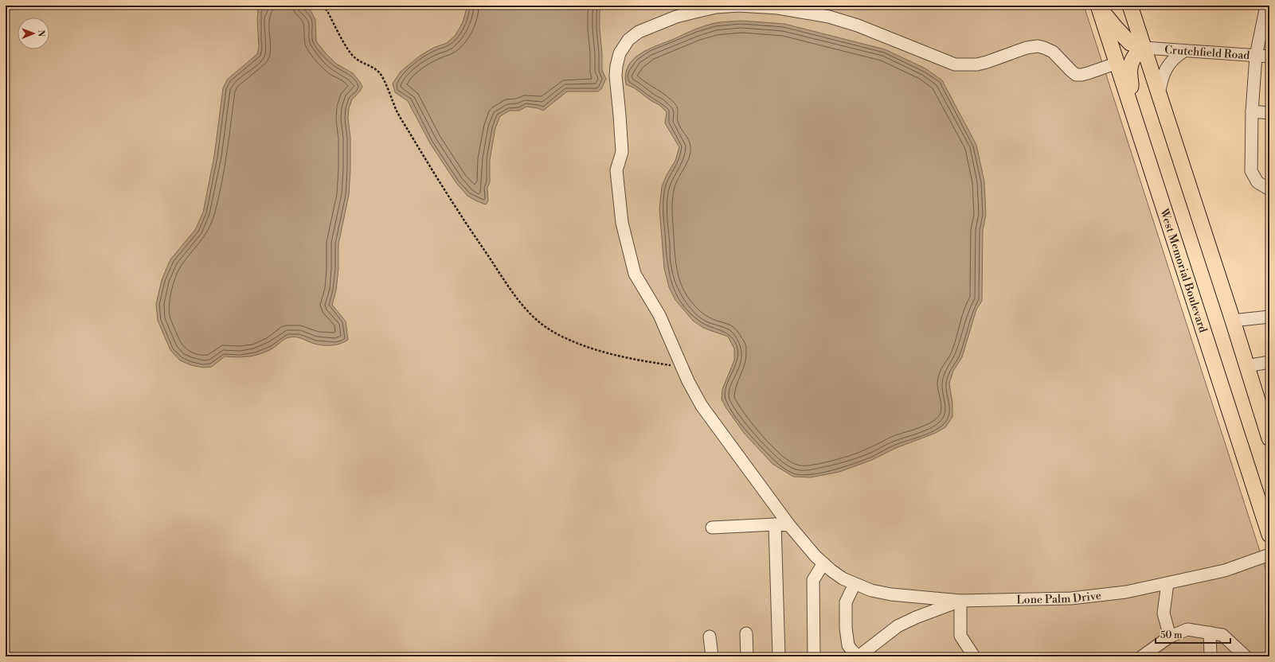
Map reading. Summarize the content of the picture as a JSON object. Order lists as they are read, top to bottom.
{
  "streets": {
    "main road": ["West Memorial Boulevard"],
    "street": ["Crutchfield Road", "Lone Palm Drive"]
  },
  "scale_bar": "50 m",
  "north": "right"
}
